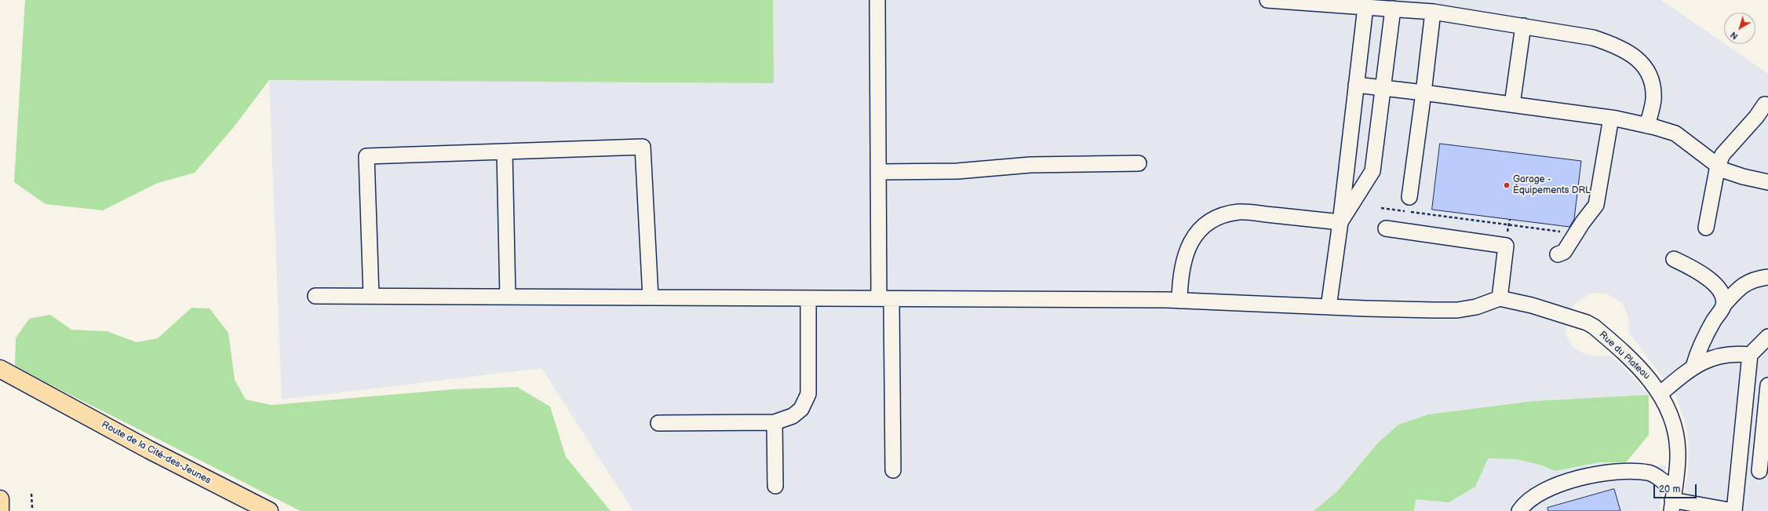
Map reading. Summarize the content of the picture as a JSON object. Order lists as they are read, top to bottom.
{
  "streets": {
    "main road": ["Route de la Cité-des-Jeunes"],
    "street": ["Rue du Plateau"]
  },
  "places": ["Garage - Équipements DRL"],
  "scale_bar": "20 m",
  "north": "bottom left"
}
